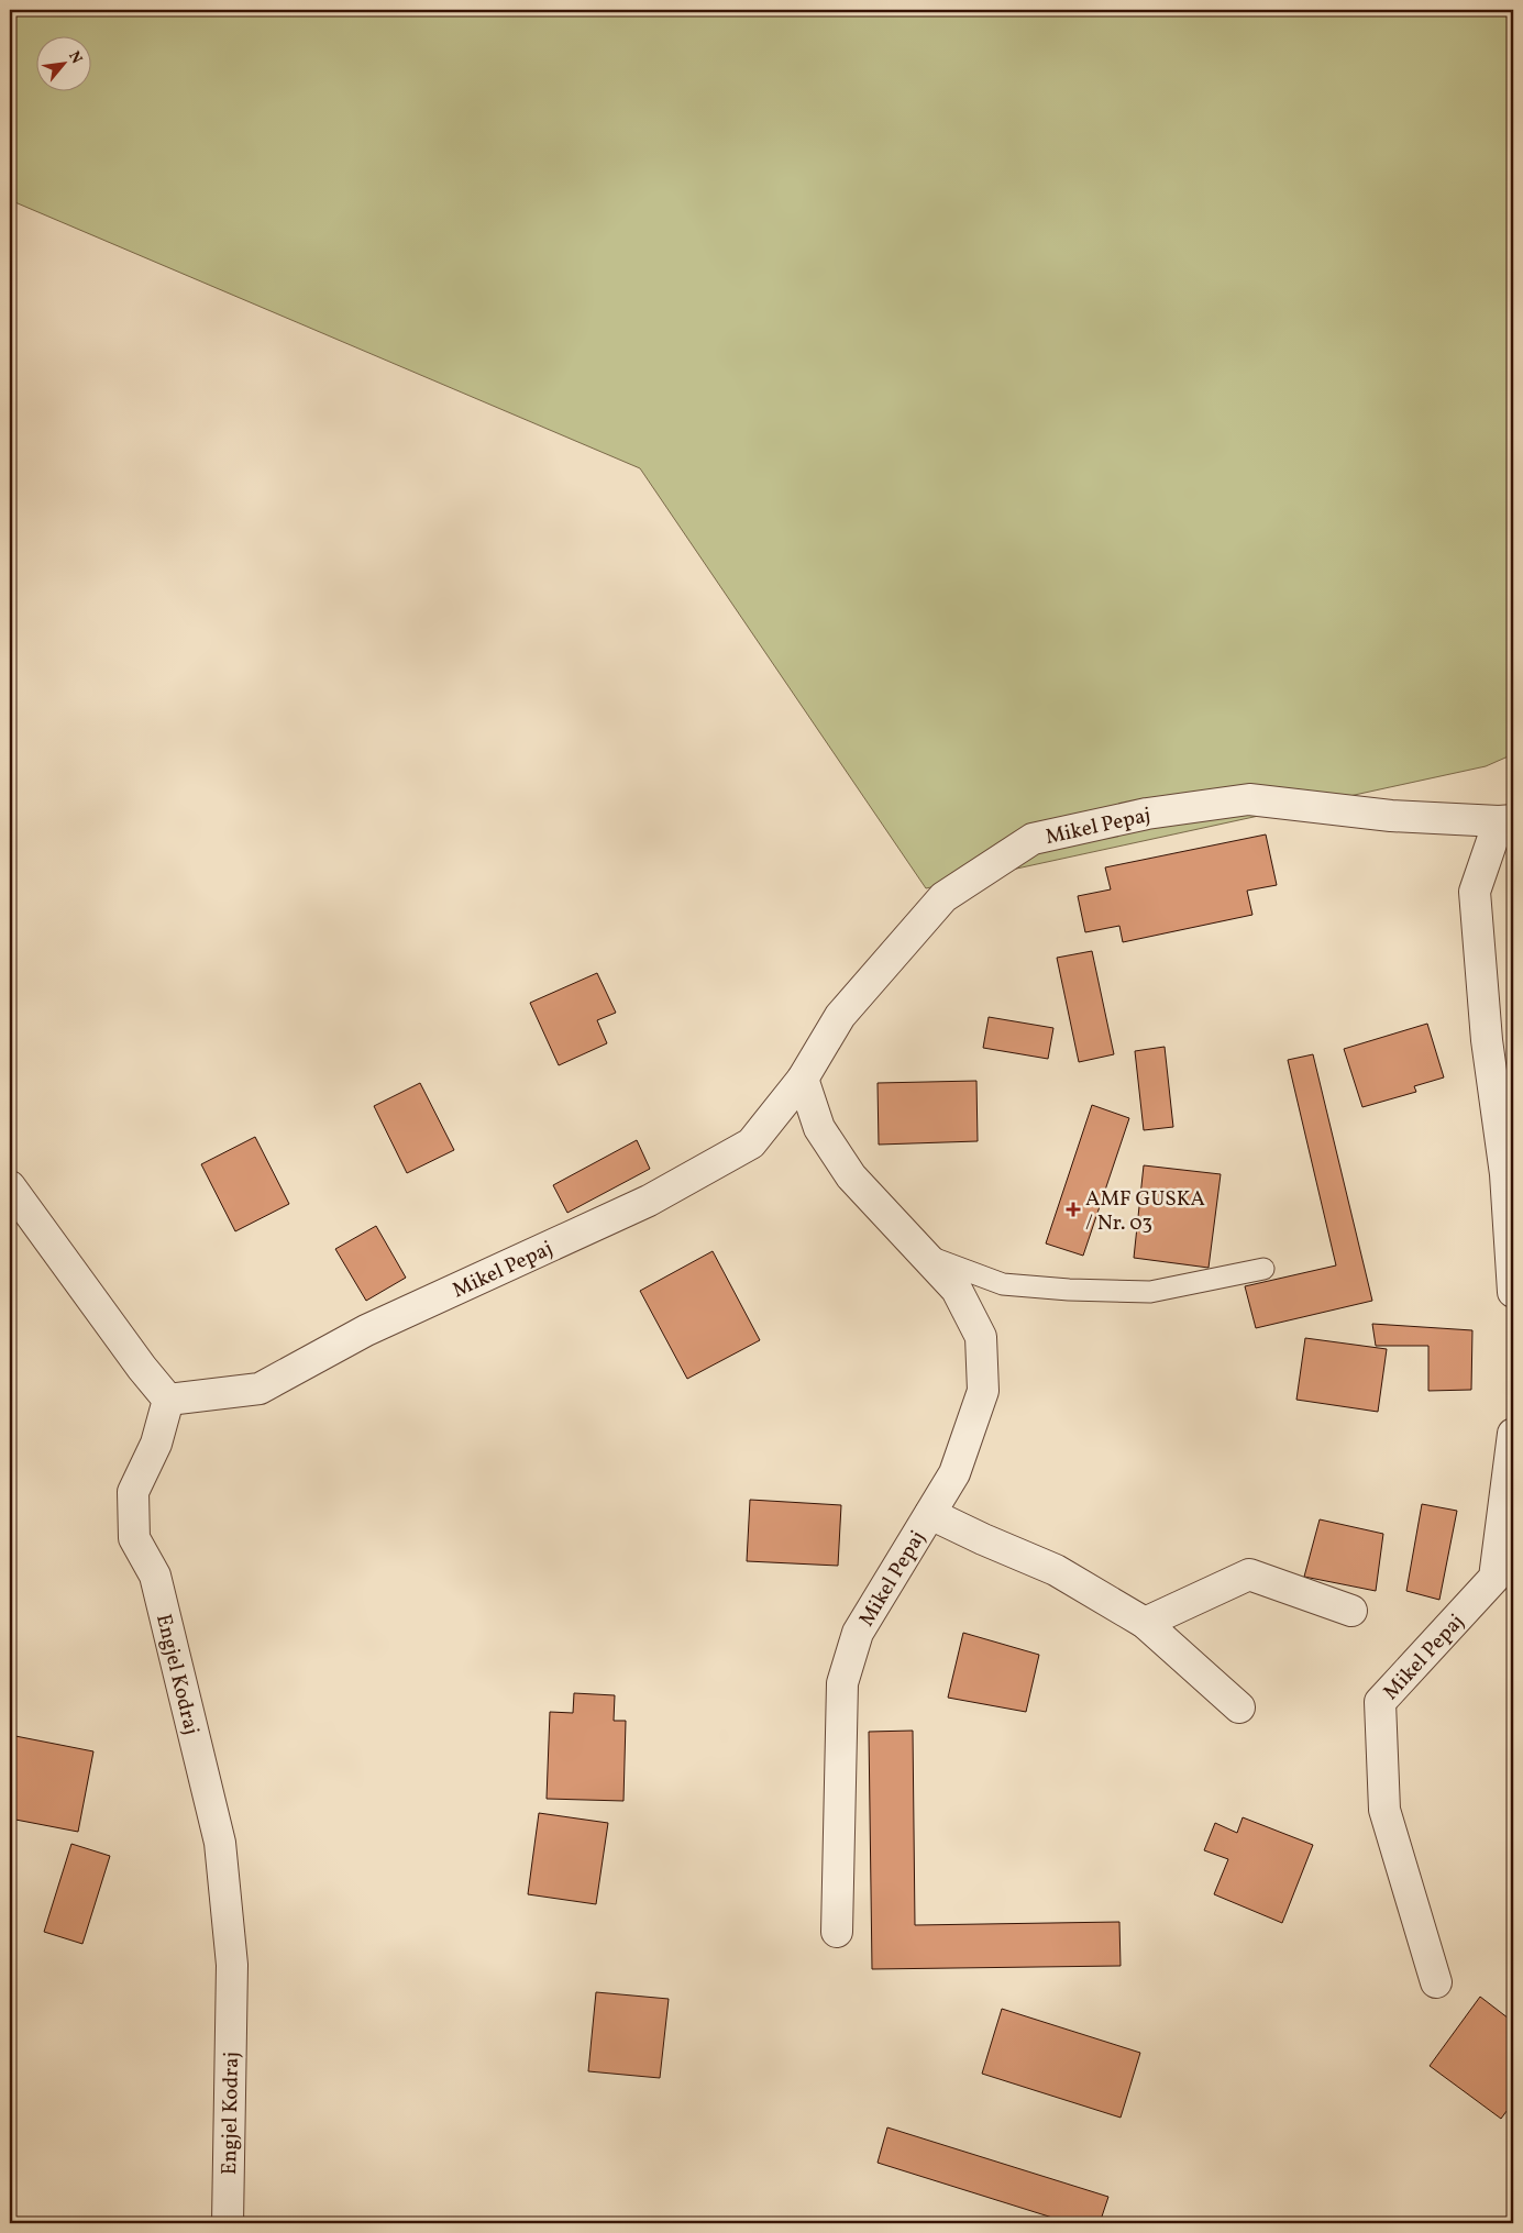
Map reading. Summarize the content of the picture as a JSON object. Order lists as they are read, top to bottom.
{
  "streets": {
    "street": ["Mikel Pepaj", "Engjel Kodraj"]
  },
  "crossings": [
    ["Mikel Pepaj", "Engjel Kodraj"]
  ],
  "places": {
    "health": ["AMF GUSKA / Nr. 03"]
  },
  "north": "top right"
}
